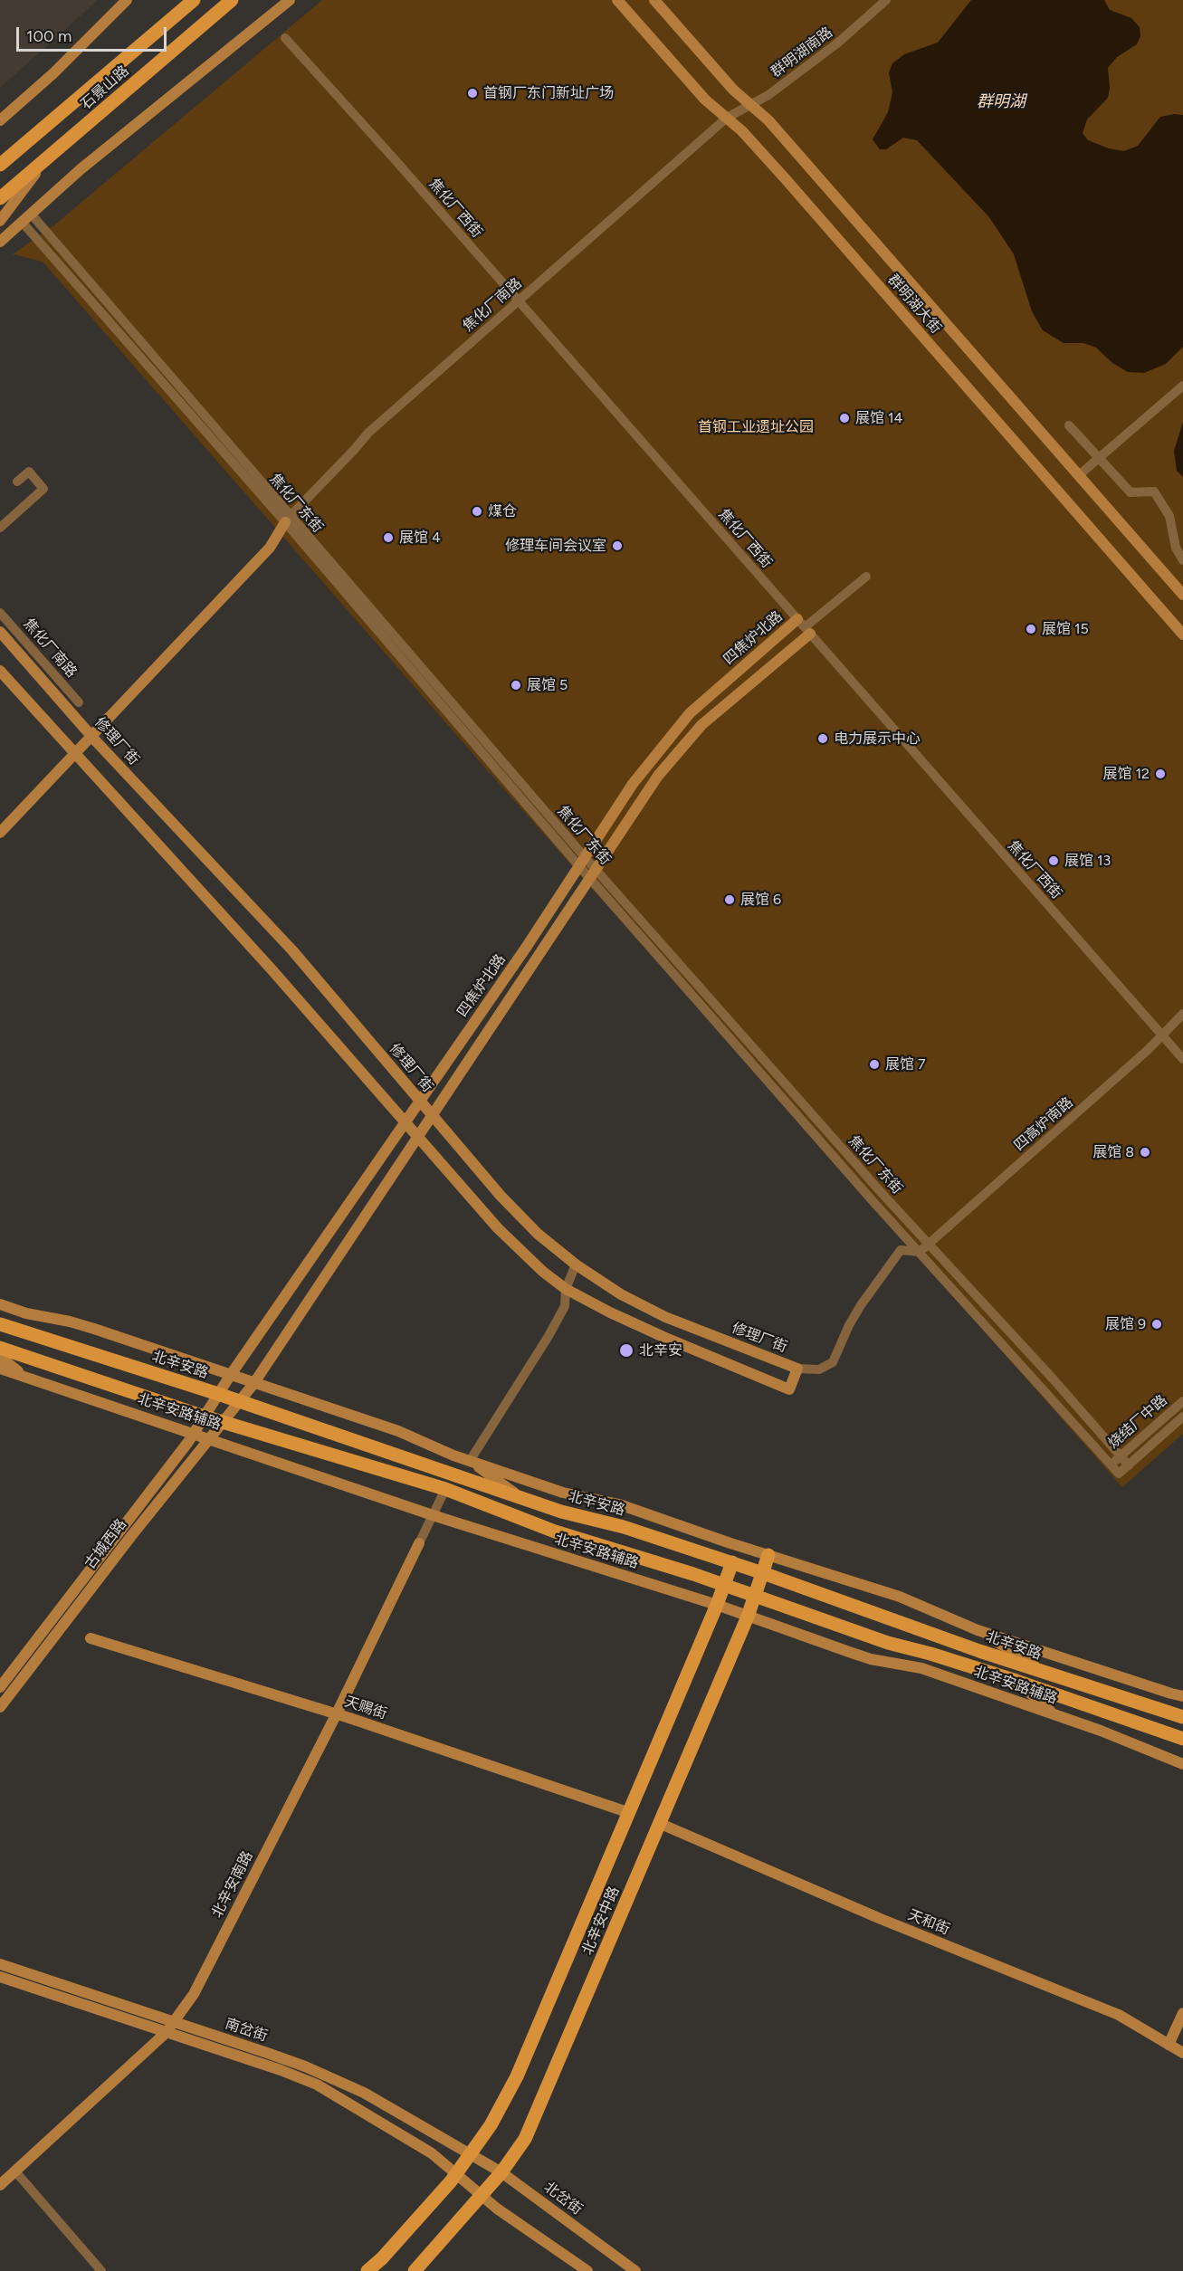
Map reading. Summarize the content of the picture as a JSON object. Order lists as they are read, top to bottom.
{
  "streets": {
    "main road": [
      "石景山路",
      "群明湖大街",
      "四焦炉北路",
      "修理厂街",
      "北辛安路",
      "北辛安路辅路",
      "古城西路",
      "天赐街",
      "北辛安南路",
      "北辛安中路",
      "天和街",
      "南岔街",
      "北岔街"
    ],
    "street": [
      "群明湖南路",
      "焦化厂西街",
      "焦化厂南路",
      "焦化厂东街",
      "四高炉南路",
      "烧结厂中路"
    ]
  },
  "crossings": [
    ["群明湖南路", "群明湖大街"],
    ["群明湖南路", "焦化厂南路"],
    ["焦化厂西街", "焦化厂南路"],
    ["焦化厂西街", "四焦炉北路"],
    ["焦化厂西街", "四高炉南路"],
    ["群明湖大街", "焦化厂南路"],
    ["焦化厂南路", "焦化厂东街"],
    ["焦化厂东街", "四焦炉北路"],
    ["焦化厂东街", "四高炉南路"],
    ["焦化厂东街", "烧结厂中路"],
    ["四焦炉北路", "修理厂街"],
    ["四焦炉北路", "北辛安路"],
    ["四焦炉北路", "古城西路"],
    ["北辛安路", "古城西路"],
    ["北辛安路", "北辛安中路"],
    ["北辛安路辅路", "古城西路"],
    ["北辛安路辅路", "北辛安中路"],
    ["天赐街", "北辛安南路"],
    ["天赐街", "北辛安中路"],
    ["北辛安南路", "南岔街"],
    ["北辛安中路", "天和街"],
    ["北辛安中路", "南岔街"],
    ["北辛安中路", "北岔街"],
    ["南岔街", "北岔街"]
  ],
  "water": ["群明湖"],
  "parks": ["首钢工业遗址公园"],
  "places": [
    "首钢厂东门新址广场",
    "展馆 14",
    "煤仓",
    "展馆 4",
    "修理车间会议室",
    "展馆 15",
    "展馆 5",
    "电力展示中心",
    "展馆 12",
    "展馆 13",
    "展馆 6",
    "展馆 7",
    "展馆 8",
    "展馆 9",
    "北辛安"
  ],
  "scale_bar": "100 m"
}
